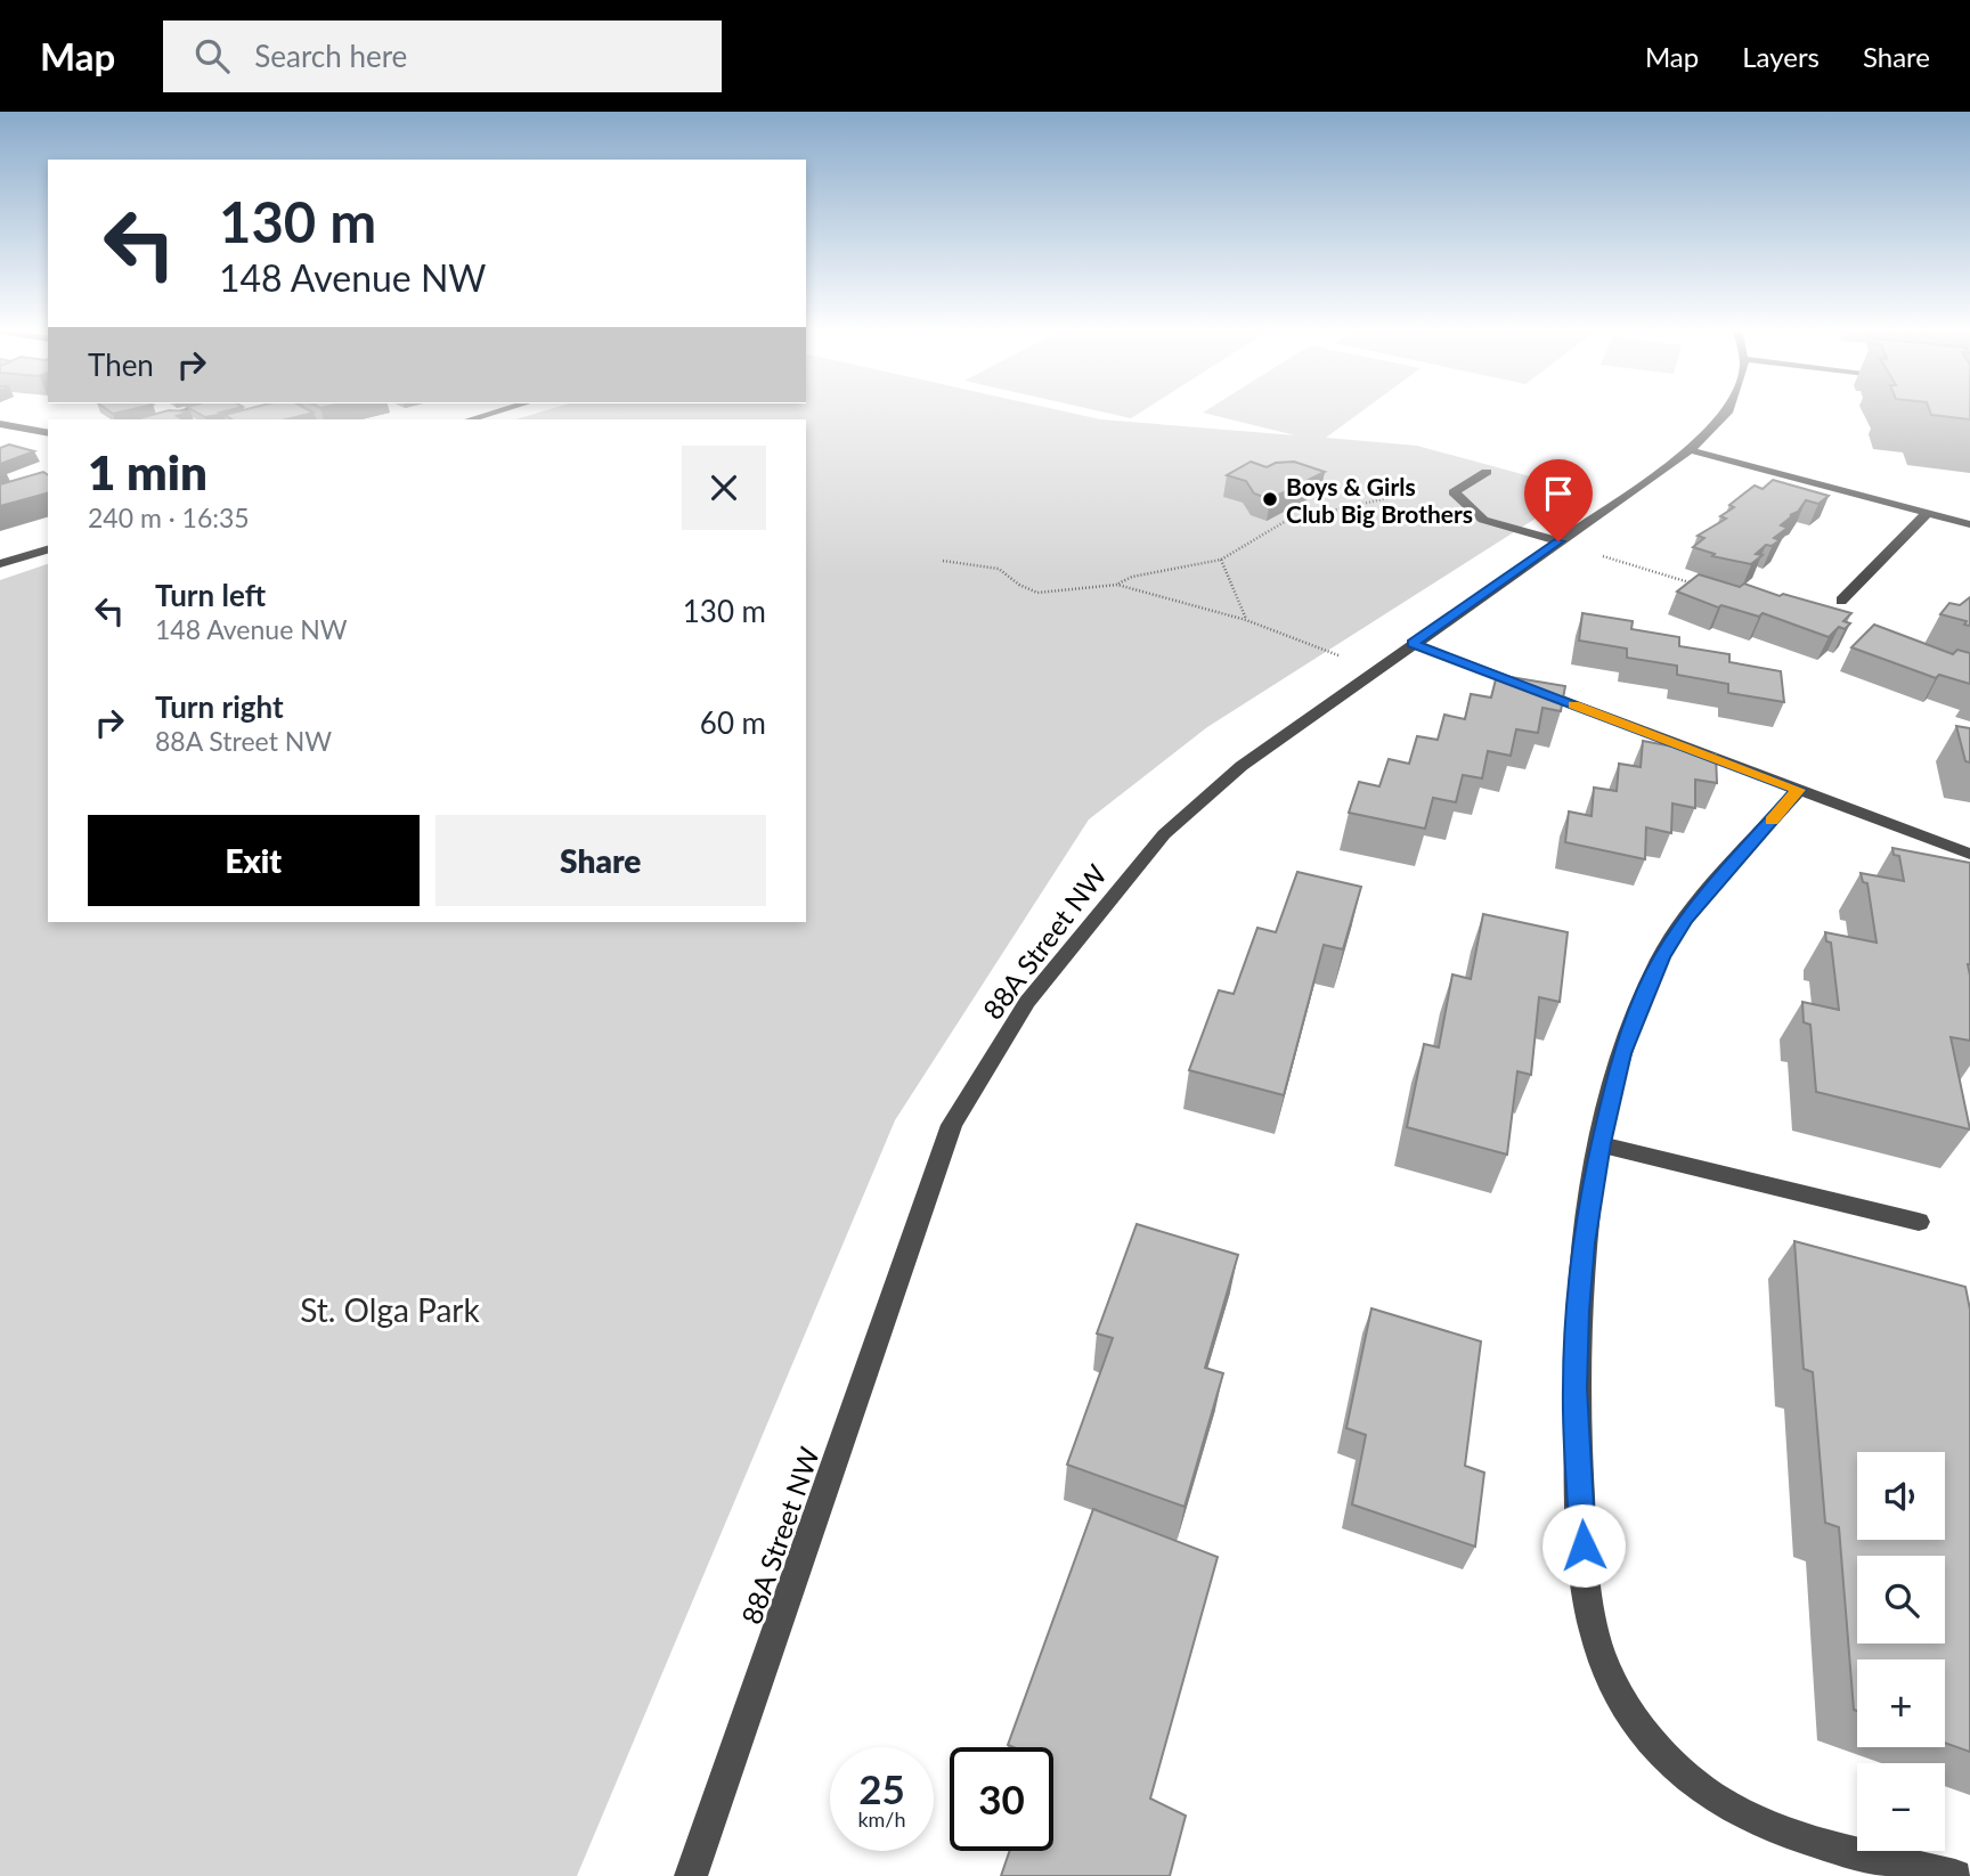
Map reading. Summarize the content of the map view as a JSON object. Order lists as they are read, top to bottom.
{
  "streets": {
    "street": ["88A Street NW"]
  },
  "parks": ["St. Olga Park"],
  "places": ["Boys & Girls Club Big Brothers"],
  "page": {
    "header": "Map",
    "search": "Search here",
    "nav": ["Map", "Layers", "Share"],
    "turn": ["130 m", "148 Avenue NW"],
    "then": "Then",
    "heading": ["1 min", "240 m · 16:35"],
    "list": [
      {
        "name": "Turn left",
        "note": "148 Avenue NW",
        "value": "130 m"
      },
      {
        "name": "Turn right",
        "note": "88A Street NW",
        "value": "60 m"
      }
    ],
    "buttons": ["Exit", "Share"],
    "map_buttons": ["+", "−"],
    "speed": "25 km/h",
    "limit": "30"
  }
}
